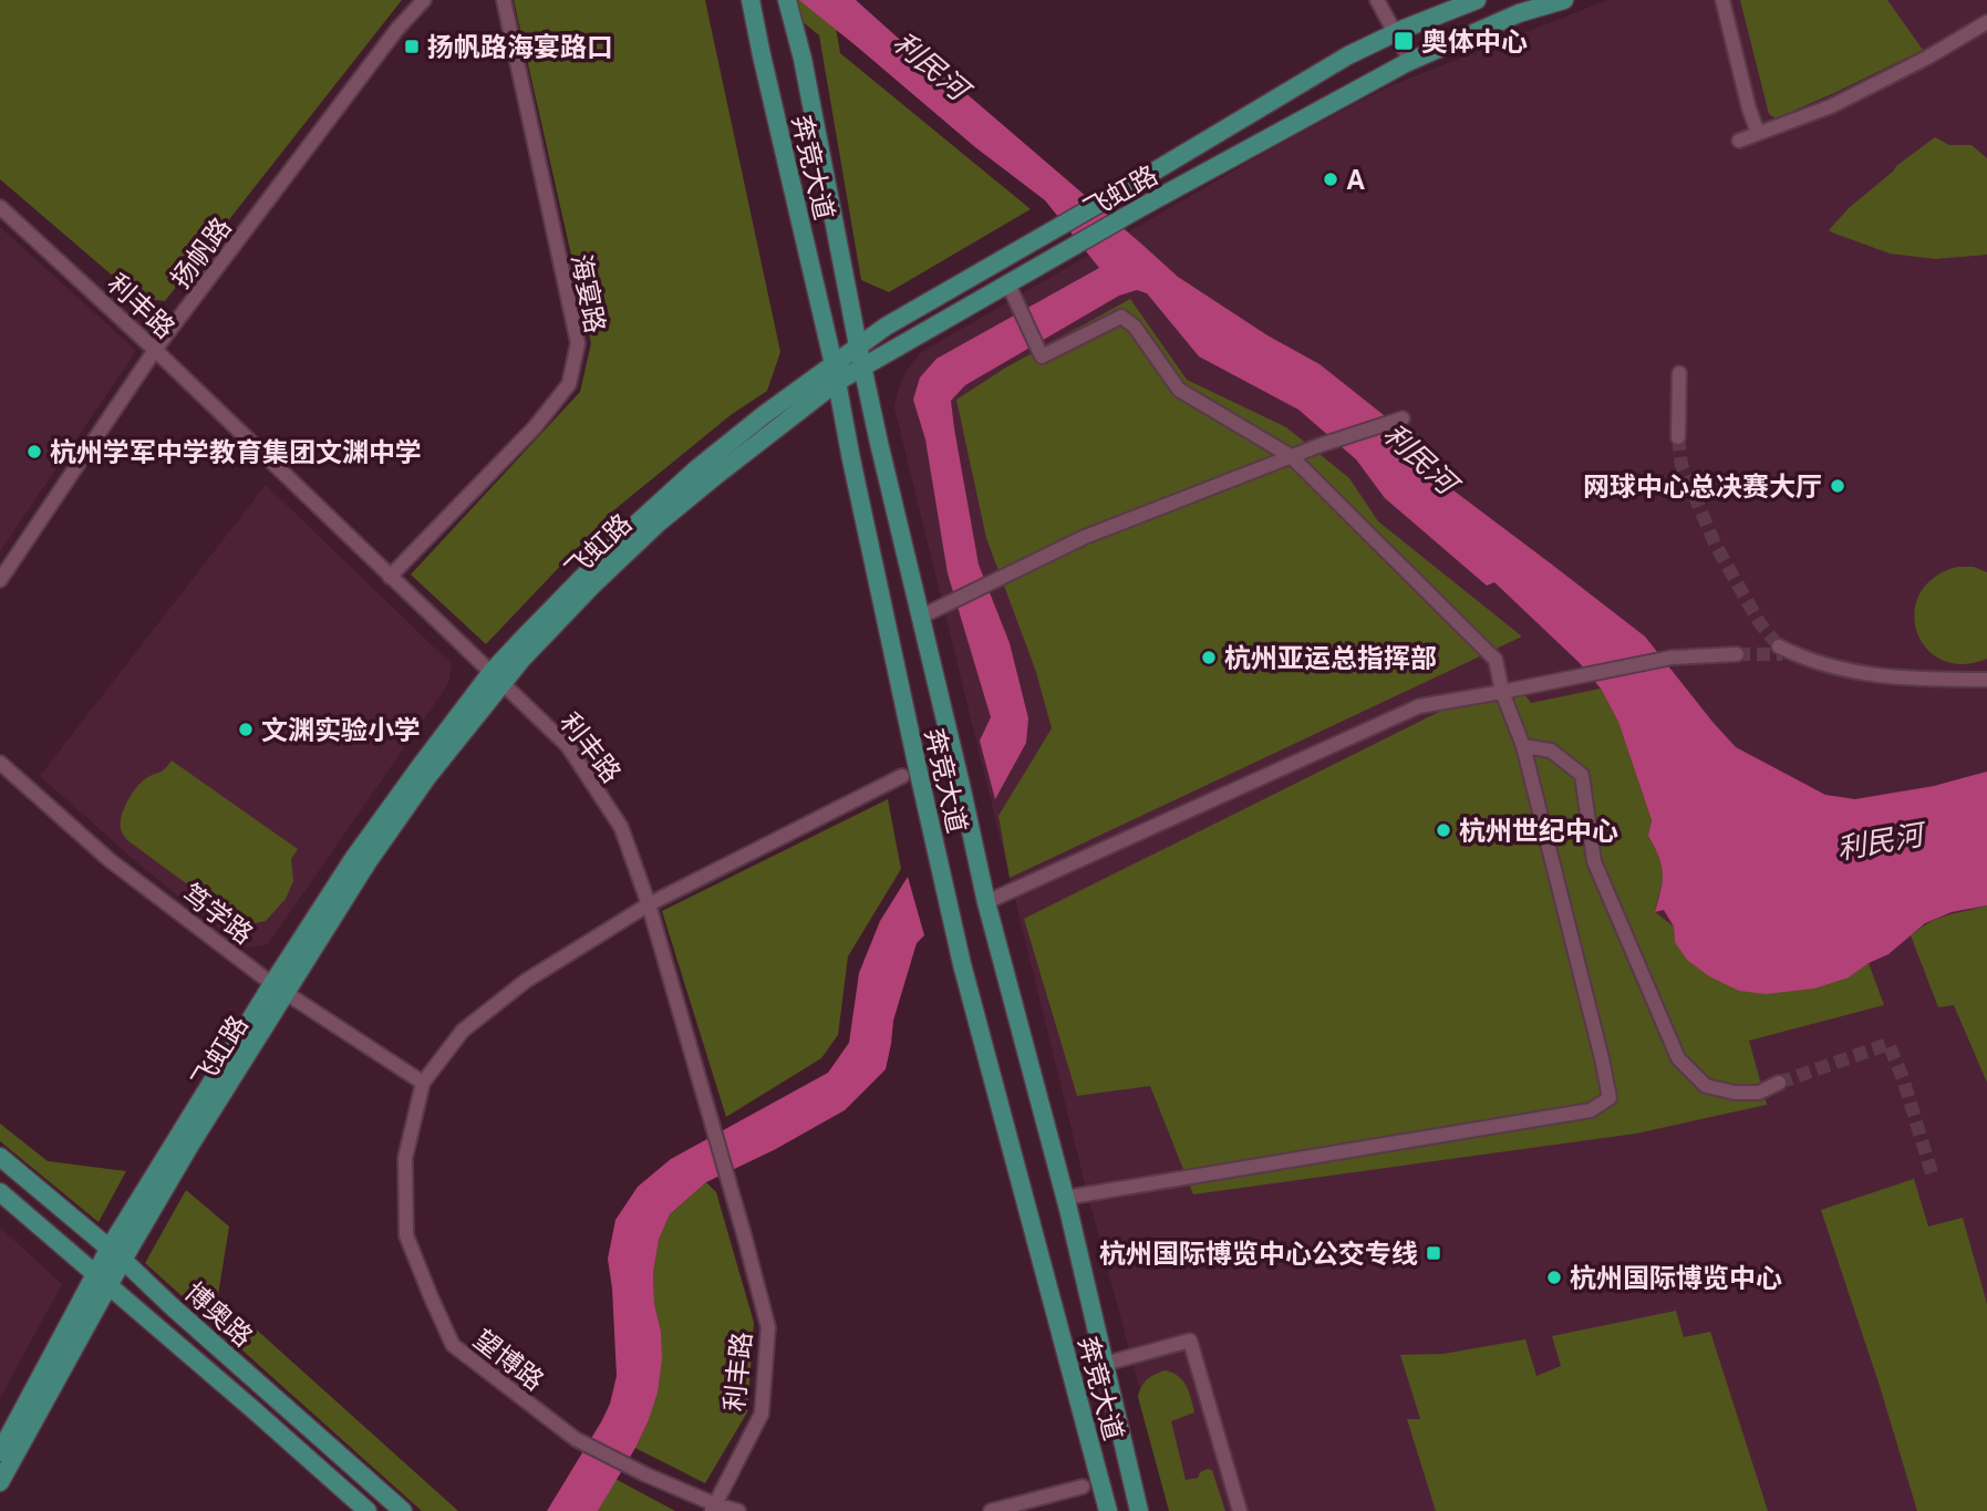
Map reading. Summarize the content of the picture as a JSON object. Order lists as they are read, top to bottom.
{
  "streets": {
    "main road": ["奔竞大道", "飞虹路", "博奥路"],
    "street": [
      "扬帆路",
      "海宴路",
      "利丰路",
      "笃学路",
      "望博路"
    ]
  },
  "crossings": [
    ["奔竞大道", "飞虹路"],
    ["飞虹路", "利丰路"],
    ["飞虹路", "笃学路"],
    ["飞虹路", "博奥路"],
    ["扬帆路", "利丰路"],
    ["海宴路", "利丰路"],
    ["利丰路", "望博路"],
    ["笃学路", "望博路"]
  ],
  "water": ["利民河"],
  "places": {
    "transit": ["奥体中心", "扬帆路海宴路口", "杭州国际博览中心公交专线"],
    "other": [
      "A",
      "杭州学军中学教育集团文渊中学",
      "网球中心总决赛大厅",
      "杭州亚运总指挥部",
      "文渊实验小学",
      "杭州世纪中心",
      "杭州国际博览中心"
    ]
  }
}
